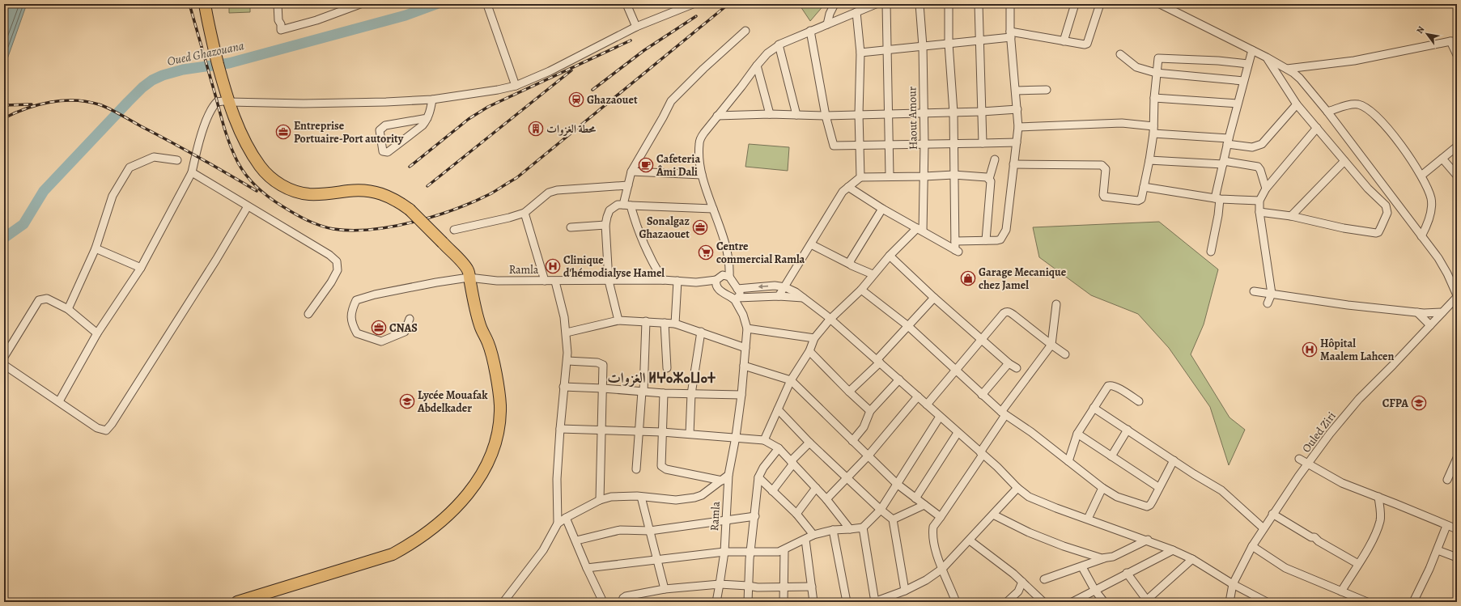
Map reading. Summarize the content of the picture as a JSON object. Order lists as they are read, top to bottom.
{
  "streets": {
    "street": ["Haout Amour", "Ramla", "Ouled Ziri"]
  },
  "districts": ["الغزوات ⵍⵖⴰⵣⴰⵡⴰⵜ"],
  "water": ["Oued Ghazouana"],
  "places": {
    "station": ["Ghazaouet"],
    "building": ["محطة الغزوات"],
    "office": ["Entreprise Portuaire-Port autority", "Sonalgaz Ghazaouet", "CNAS"],
    "cafe": ["Cafeteria Âmi Dali"],
    "supermarket": ["Centre commercial Ramla"],
    "hospital": ["Clinique d'hémodialyse Hamel", "Hôpital Maalem Lahcen"],
    "shop": ["Garage Mecanique chez Jamel"],
    "school or university": ["Lycée Mouafak Abdelkader", "CFPA"]
  },
  "north": "top left"
}
